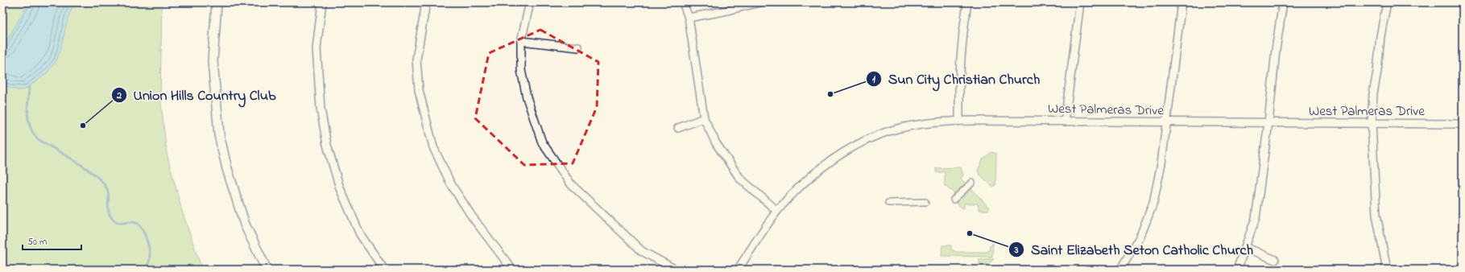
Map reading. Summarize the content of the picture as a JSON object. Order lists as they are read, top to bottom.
{
  "streets": {
    "street": ["West Palmeras Drive"]
  },
  "places": ["Sun City Christian Church", "Union Hills Country Club", "Saint Elizabeth Seton Catholic Church"],
  "scale_bar": "50 m"
}
